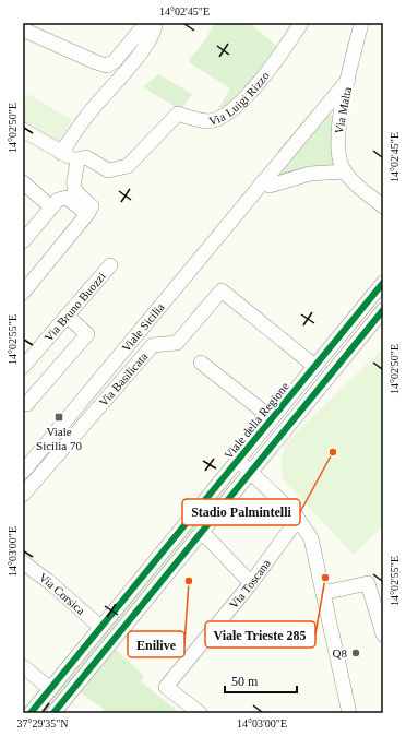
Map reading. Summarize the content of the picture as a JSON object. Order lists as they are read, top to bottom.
{
  "streets": {
    "street": [
      "Via Luigi Rizzo",
      "Via Malta",
      "Via Bruno Buozzi",
      "Viale Sicilia",
      "Via Basilicata",
      "Viale della Regione",
      "Via Toscana",
      "Via Corsica"
    ]
  },
  "crossings": [
    ["Via Malta", "Viale Sicilia"],
    ["Via Basilicata", "Viale della Regione"],
    ["Viale della Regione", "Via Corsica"]
  ],
  "places": {
    "transit": ["Viale Sicilia 70"],
    "other": [
      "Stadio Palmintelli",
      "Viale Trieste 285",
      "Enilive",
      "Q8"
    ]
  },
  "scale_bar": "50 m",
  "coordinates": [
    "14°02'45\"E",
    "14°02'50\"E",
    "14°02'55\"E",
    "14°03'00\"E",
    "37°29'35\"N"
  ]
}
